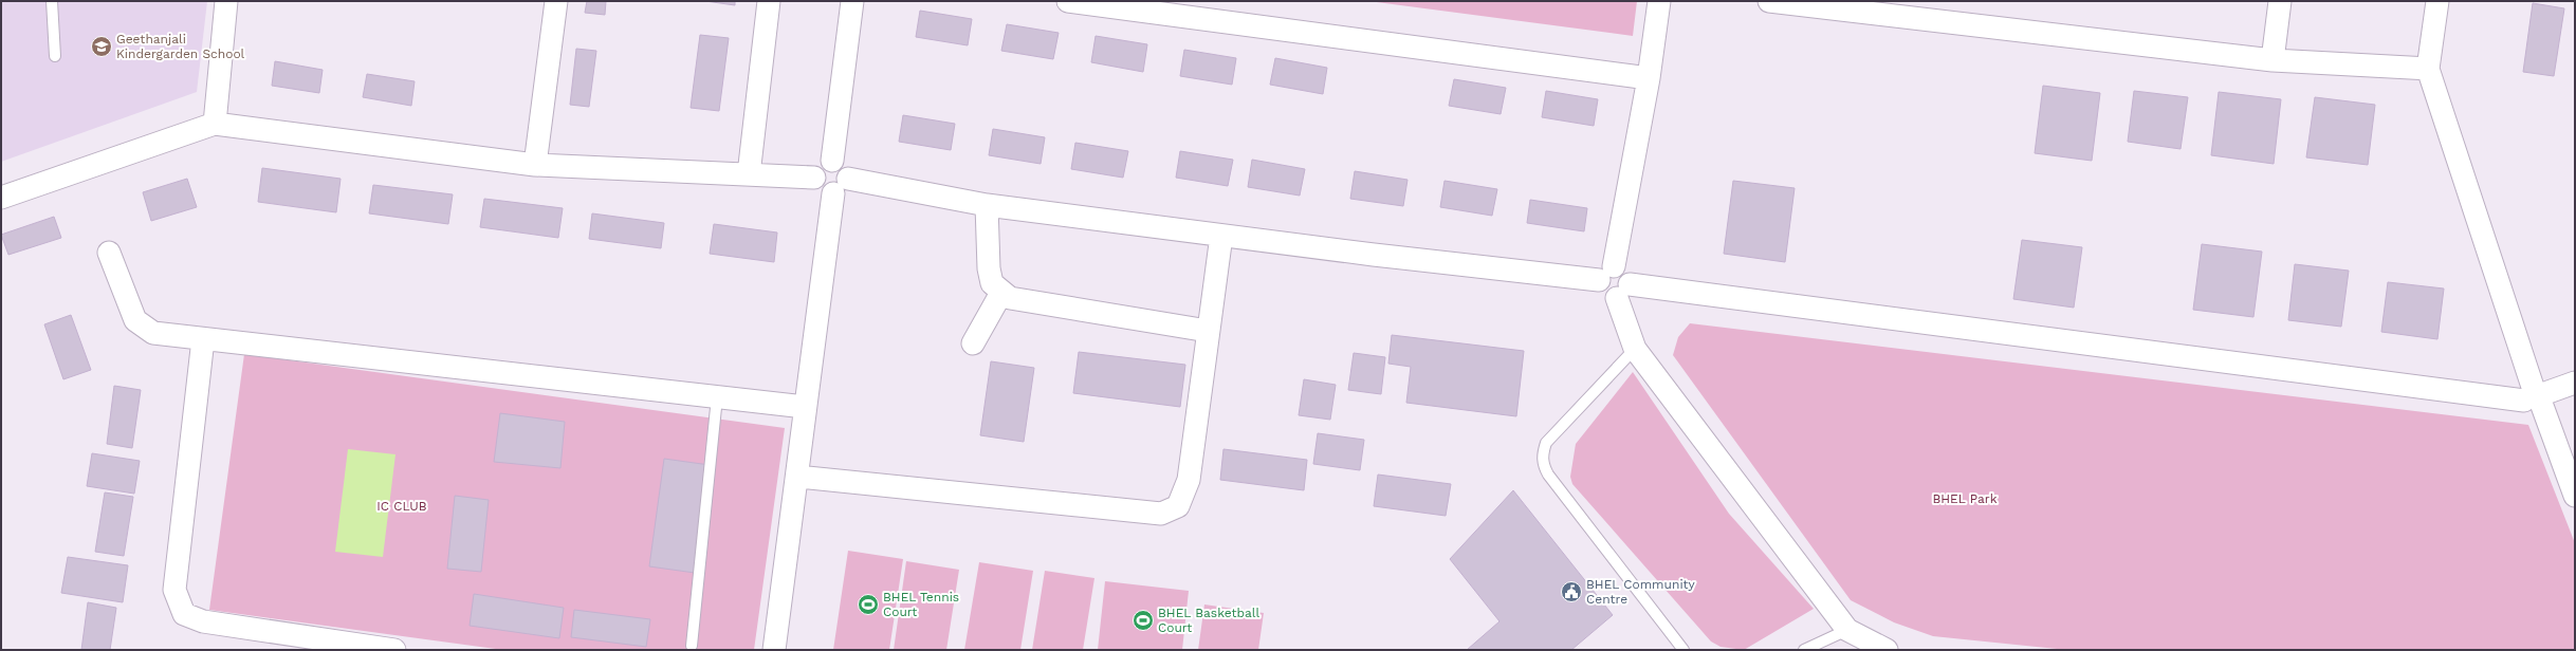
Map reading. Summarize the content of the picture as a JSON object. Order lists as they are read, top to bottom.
{
  "parks": ["BHEL Park", "IC CLUB"],
  "places": {
    "school or university": ["Geethanjali Kindergarden School"],
    "public building": ["BHEL Community Centre"],
    "sports": ["BHEL Tennis Court", "BHEL Basketball Court"]
  }
}
